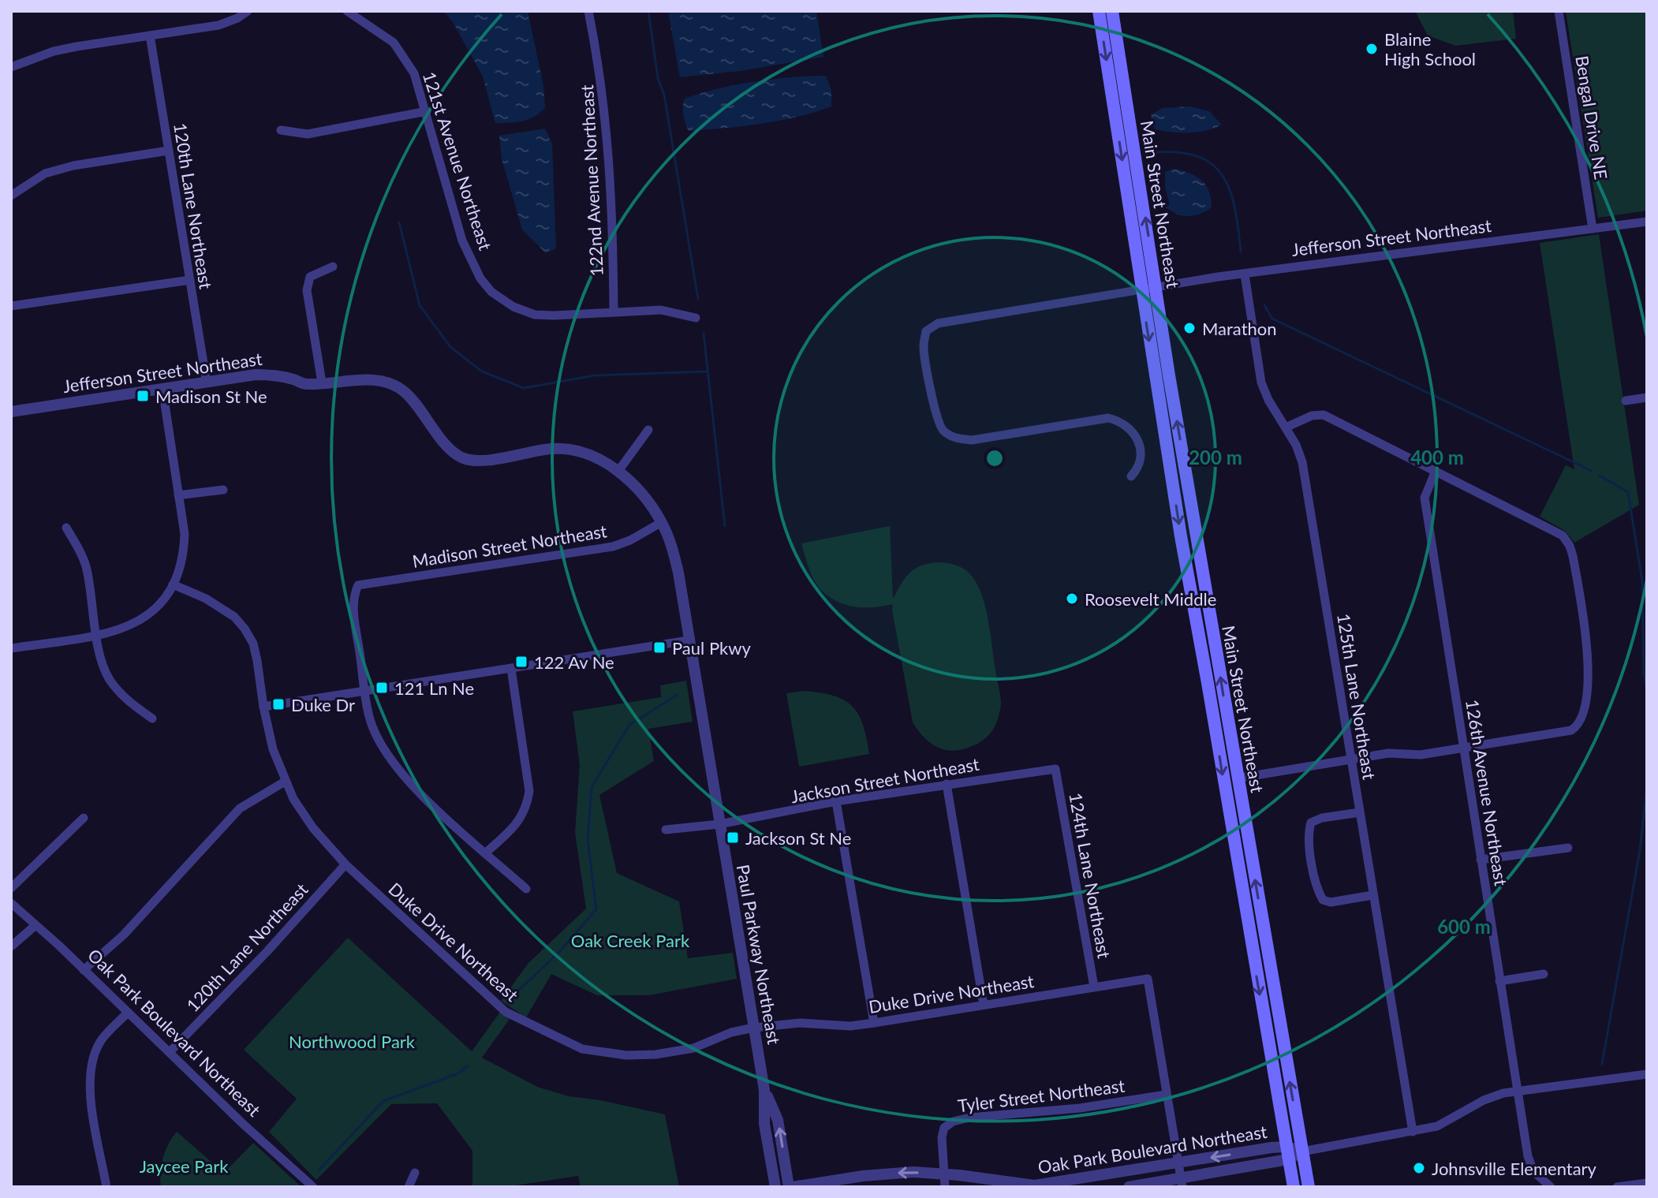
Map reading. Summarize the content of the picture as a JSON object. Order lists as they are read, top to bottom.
{
  "streets": {
    "main road": ["Main Street Northeast"],
    "street": [
      "Bengal Drive NE",
      "121st Avenue Northeast",
      "122nd Avenue Northeast",
      "120th Lane Northeast",
      "Jefferson Street Northeast",
      "Madison Street Northeast",
      "125th Lane Northeast",
      "Jackson Street Northeast",
      "126th Avenue Northeast",
      "124th Lane Northeast",
      "Duke Drive Northeast",
      "Paul Parkway Northeast",
      "Oak Park Boulevard Northeast",
      "Tyler Street Northeast"
    ]
  },
  "crossings": [
    ["Bengal Drive NE", "Jefferson Street Northeast"],
    ["121st Avenue Northeast", "122nd Avenue Northeast"],
    ["Main Street Northeast", "Jefferson Street Northeast"],
    ["Main Street Northeast", "Oak Park Boulevard Northeast"],
    ["120th Lane Northeast", "Jefferson Street Northeast"],
    ["120th Lane Northeast", "Duke Drive Northeast"],
    ["120th Lane Northeast", "Oak Park Boulevard Northeast"],
    ["Jefferson Street Northeast", "Madison Street Northeast"],
    ["Jefferson Street Northeast", "125th Lane Northeast"],
    ["Jefferson Street Northeast", "Paul Parkway Northeast"],
    ["Madison Street Northeast", "Paul Parkway Northeast"],
    ["Jackson Street Northeast", "124th Lane Northeast"],
    ["Jackson Street Northeast", "Paul Parkway Northeast"],
    ["124th Lane Northeast", "Duke Drive Northeast"],
    ["Duke Drive Northeast", "Paul Parkway Northeast"],
    ["Duke Drive Northeast", "Tyler Street Northeast"],
    ["Paul Parkway Northeast", "Oak Park Boulevard Northeast"],
    ["Oak Park Boulevard Northeast", "Tyler Street Northeast"]
  ],
  "parks": ["Oak Creek Park", "Northwood Park", "Jaycee Park"],
  "places": {
    "other": [
      "Blaine High School",
      "Marathon",
      "Roosevelt Middle",
      "Johnsville Elementary"
    ],
    "transit": [
      "Madison St Ne",
      "Paul Pkwy",
      "122 Av Ne",
      "121 Ln Ne",
      "Duke Dr",
      "Jackson St Ne"
    ]
  },
  "rings": ["200 m", "400 m", "600 m"]
}
